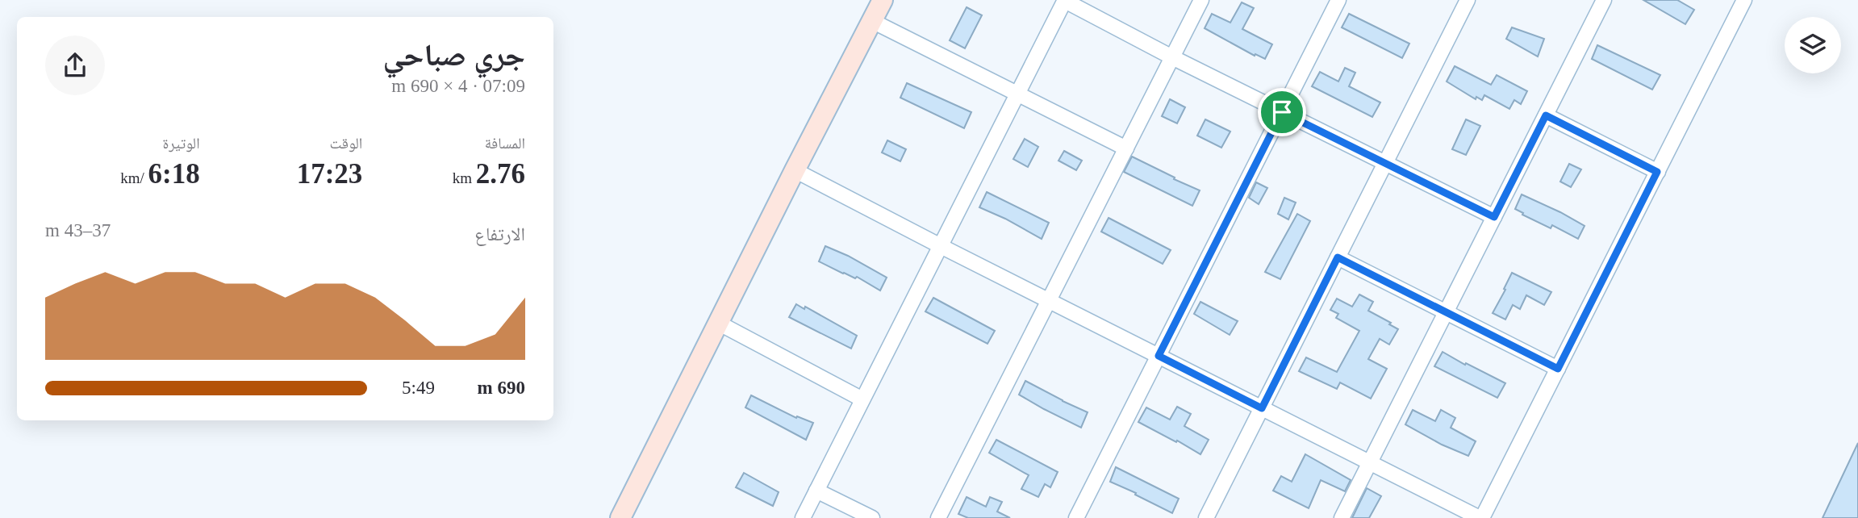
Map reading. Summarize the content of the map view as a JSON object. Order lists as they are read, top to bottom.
{
  "page": {
    "heading": ["جري صباحي", "07:09 · 4 × 690 m"],
    "stats": [
      ["المسافة", "2.76 km"],
      ["الوقت", "17:23"],
      ["الوتيرة", "6:18 /km"]
    ],
    "chart": ["الارتفاع", "37–43 m"],
    "list": [
      {
        "name": "690 m",
        "note": "5:49"
      }
    ]
  }
}
